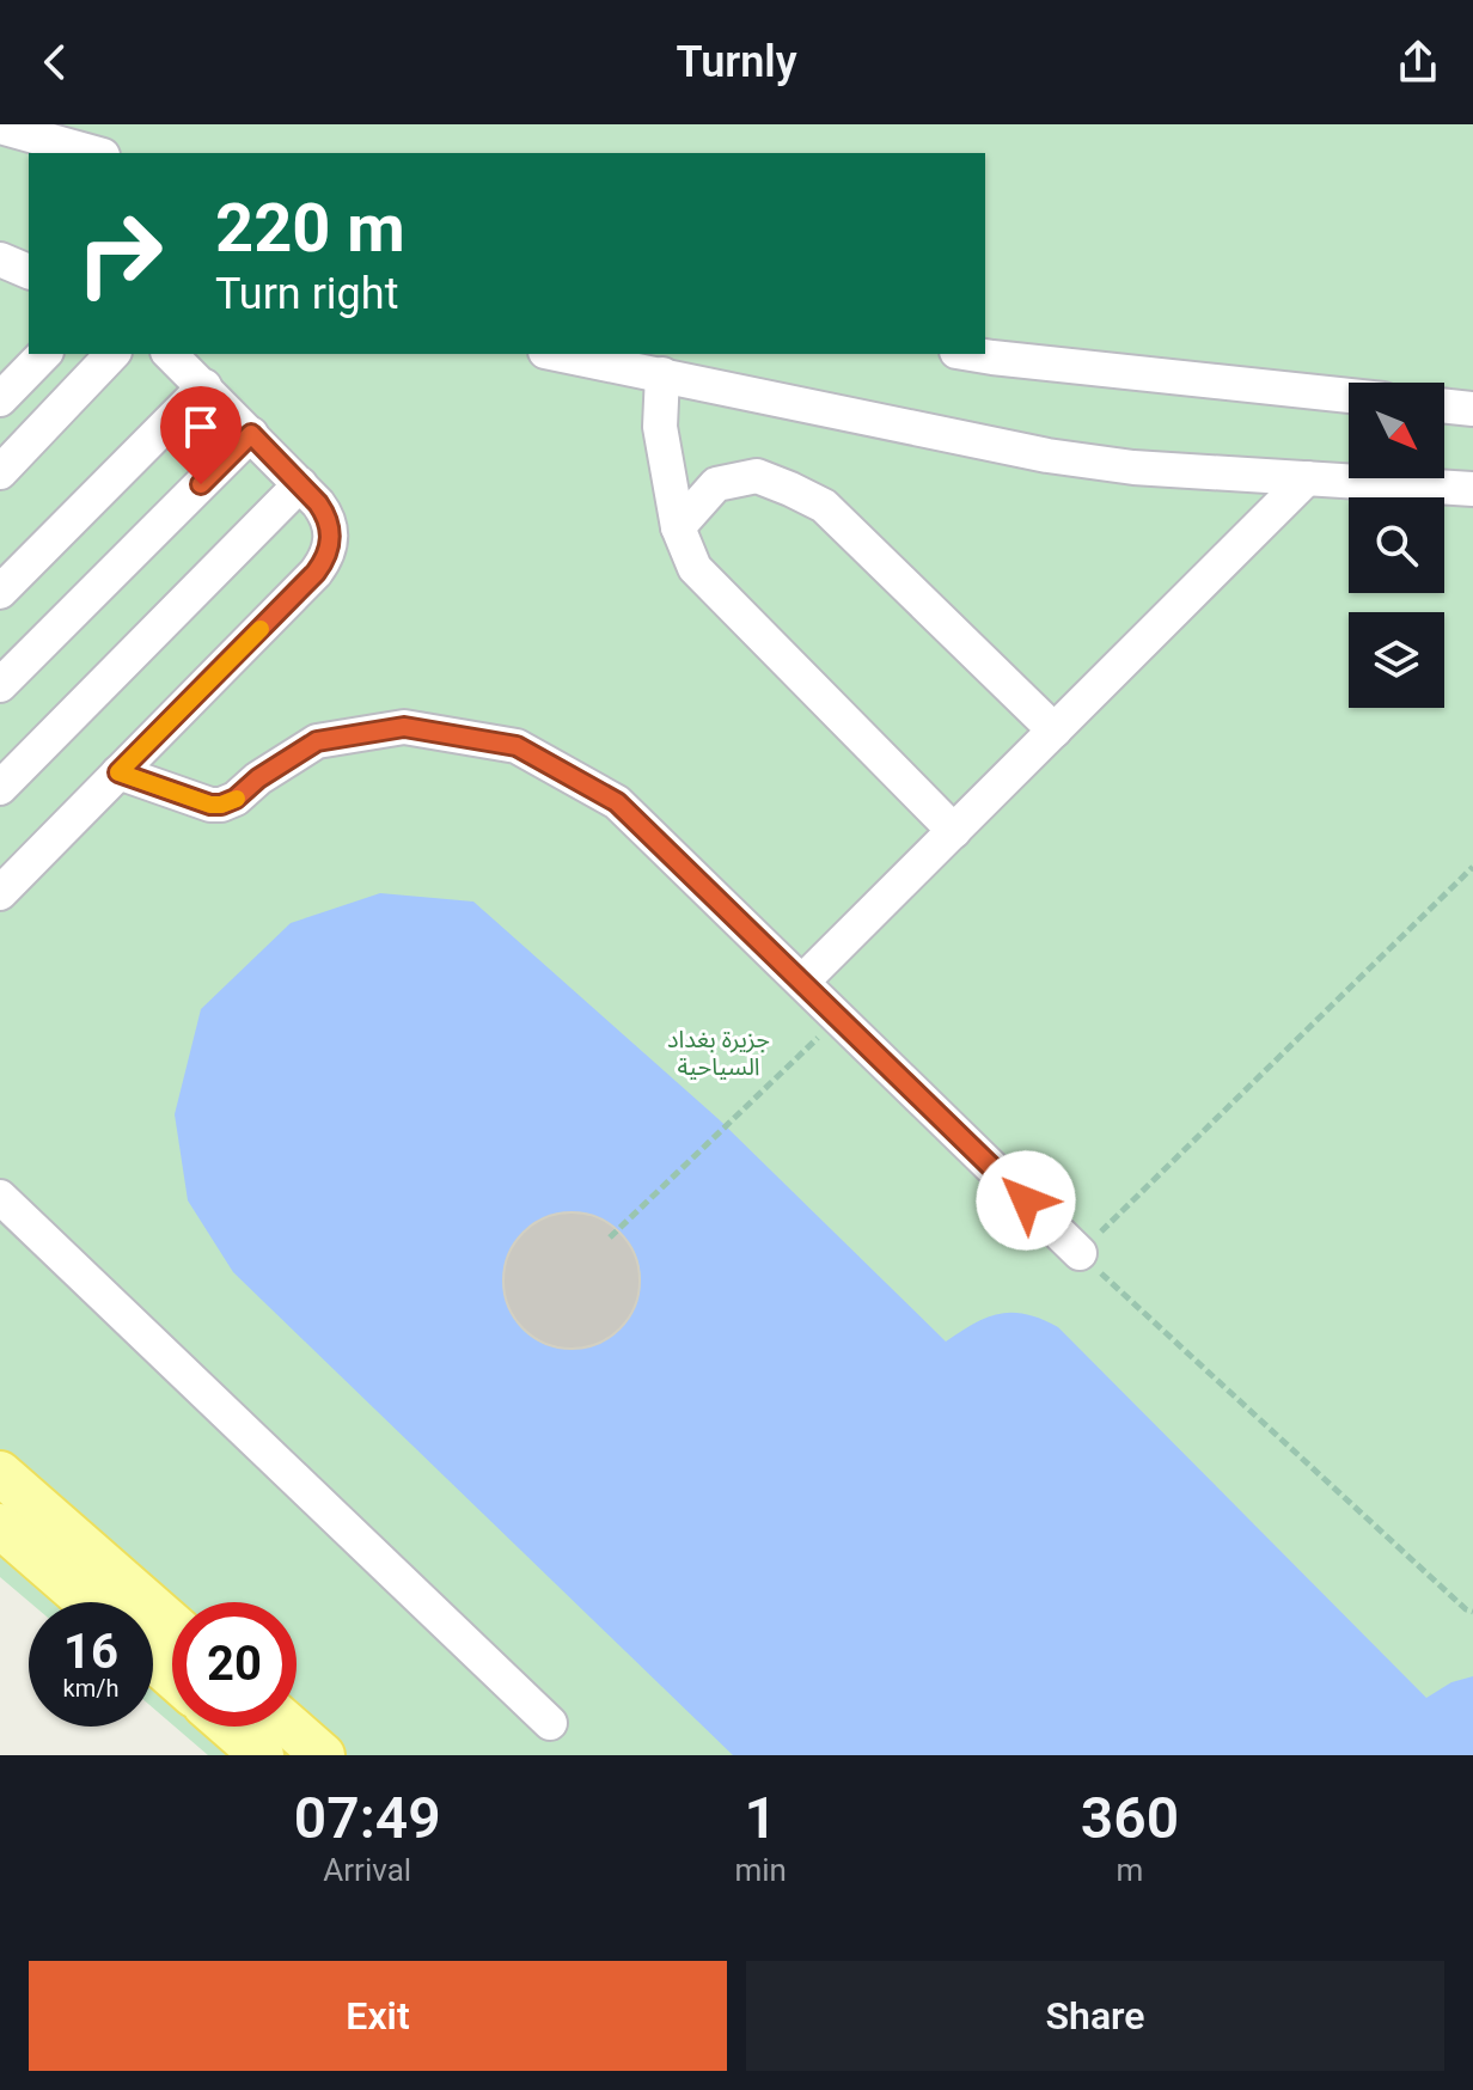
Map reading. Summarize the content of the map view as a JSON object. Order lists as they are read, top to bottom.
{
  "parks": ["جزيرة بغداد السياحية"],
  "north": "bottom right",
  "page": {
    "header": "Turnly",
    "turn": ["220 m", "Turn right"],
    "speed": "16 km/h",
    "limit": "20",
    "eta": [
      "07:49",
      "Arrival",
      "1",
      "min",
      "360",
      "m"
    ],
    "buttons": ["Exit", "Share"]
  }
}
